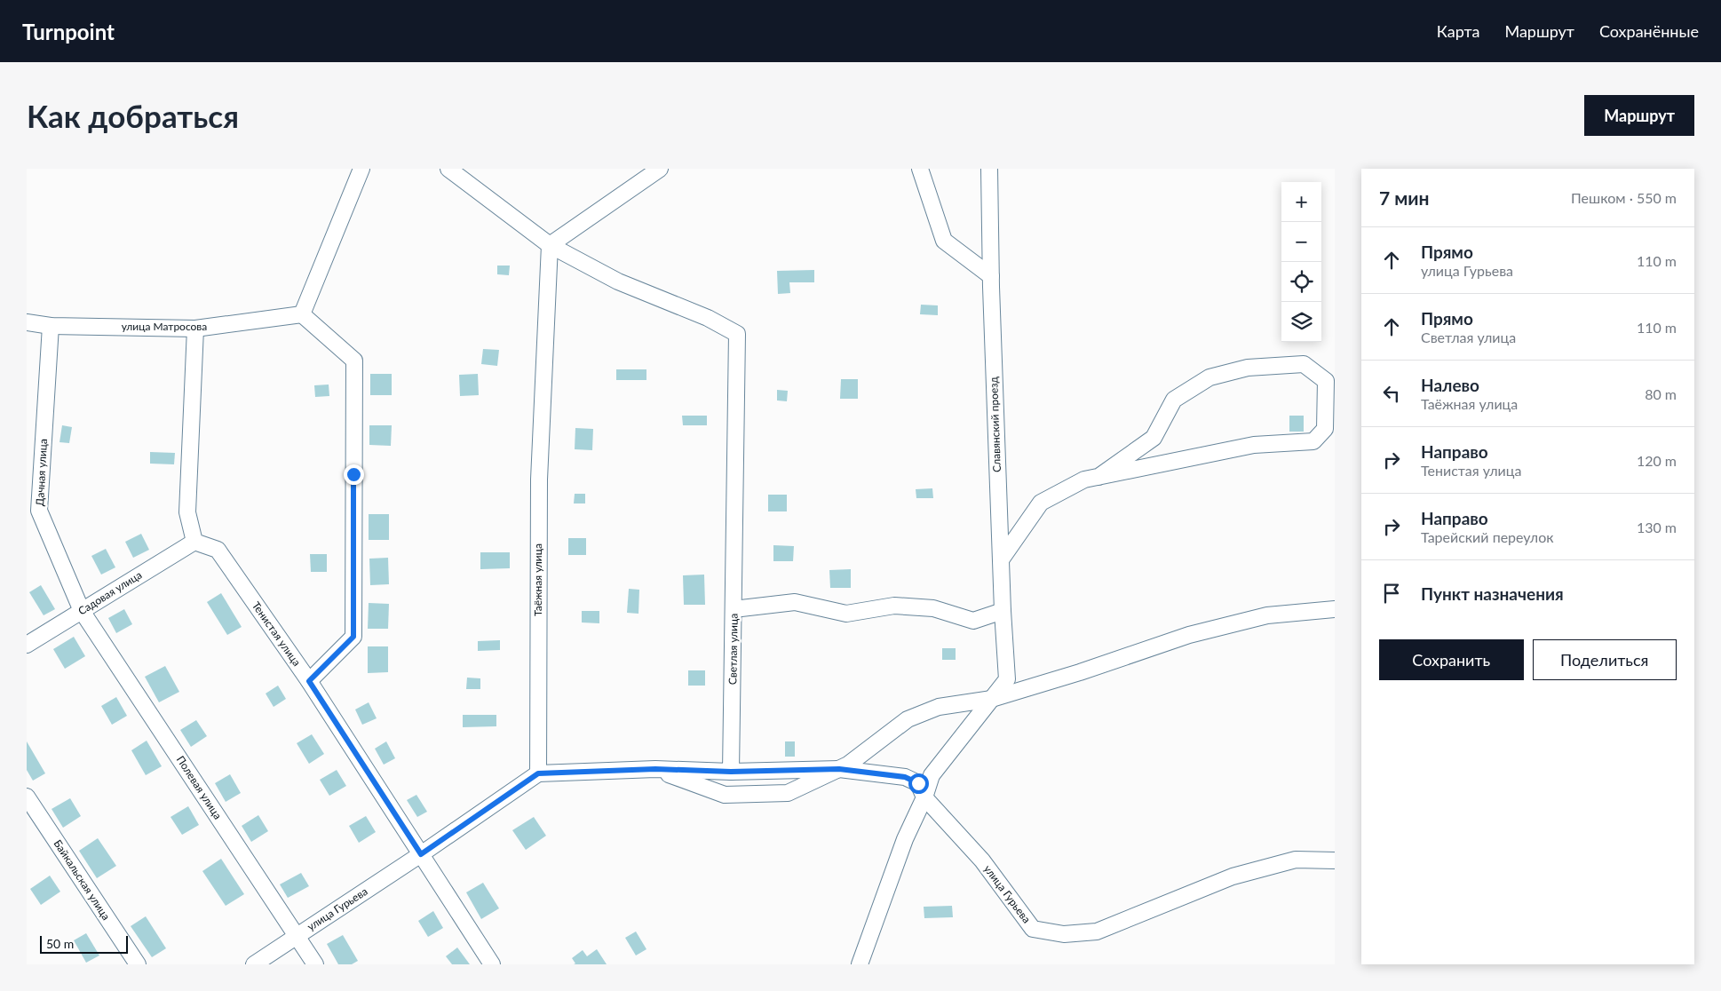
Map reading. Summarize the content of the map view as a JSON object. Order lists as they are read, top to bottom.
{
  "streets": {
    "street": [
      "улица Матросова",
      "Славянский проезд",
      "Дачная улица",
      "Таёжная улица",
      "Садовая улица",
      "Тенистая улица",
      "Светлая улица",
      "Полевая улица",
      "Байкальская улица",
      "улица Гурьева"
    ]
  },
  "crossings": [
    ["улица Матросова", "Дачная улица"],
    ["Дачная улица", "Садовая улица"],
    ["Дачная улица", "Полевая улица"],
    ["Таёжная улица", "Светлая улица"],
    ["Садовая улица", "Тенистая улица"],
    ["Садовая улица", "Полевая улица"],
    ["Тенистая улица", "улица Гурьева"],
    ["Светлая улица", "улица Гурьева"],
    ["Полевая улица", "улица Гурьева"]
  ],
  "scale_bar": "50 m",
  "page": {
    "header": "Turnpoint",
    "nav": ["Карта", "Маршрут", "Сохранённые"],
    "buttons": [
      "Маршрут",
      ["Сохранить", "Поделиться"]
    ],
    "title": "Как добраться",
    "heading": ["7 мин", "Пешком · 550 m"],
    "map_buttons": ["+", "−"],
    "list": [
      ["Прямо", "улица Гурьева", "110 m"],
      ["Прямо", "Светлая улица", "110 m"],
      ["Налево", "Таёжная улица", "80 m"],
      ["Направо", "Тенистая улица", "120 m"],
      ["Направо", "Тарейский переулок", "130 m"],
      "Пункт назначения"
    ],
    "scale": "50 m"
  }
}
